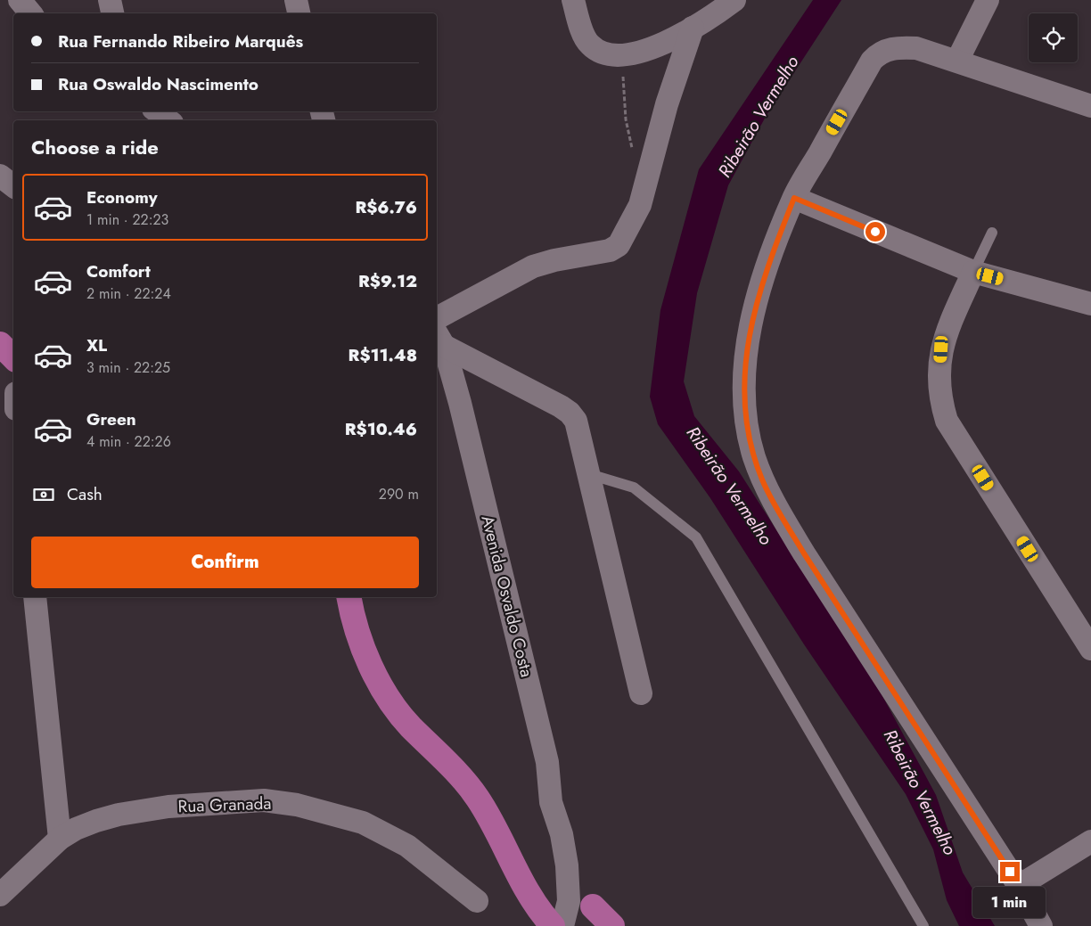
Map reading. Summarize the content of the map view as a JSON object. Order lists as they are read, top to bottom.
{
  "streets": {
    "street": ["Avenida Osvaldo Costa", "Rua Granada"]
  },
  "water": ["Ribeirão Vermelho"],
  "page": {
    "banner": ["Rua Fernando Ribeiro Marquês", "Rua Oswaldo Nascimento"],
    "heading": "Choose a ride",
    "list": [
      {
        "name": "Economy",
        "note": "1 min · 22:23",
        "value": "R$6.76"
      },
      {
        "name": "Comfort",
        "note": "2 min · 22:24",
        "value": "R$9.12"
      },
      {
        "name": "XL",
        "note": "3 min · 22:25",
        "value": "R$11.48"
      },
      {
        "name": "Green",
        "note": "4 min · 22:26",
        "value": "R$10.46"
      }
    ],
    "pay": ["Cash", "290 m"],
    "buttons": "Confirm",
    "bubble": "1 min"
  }
}
